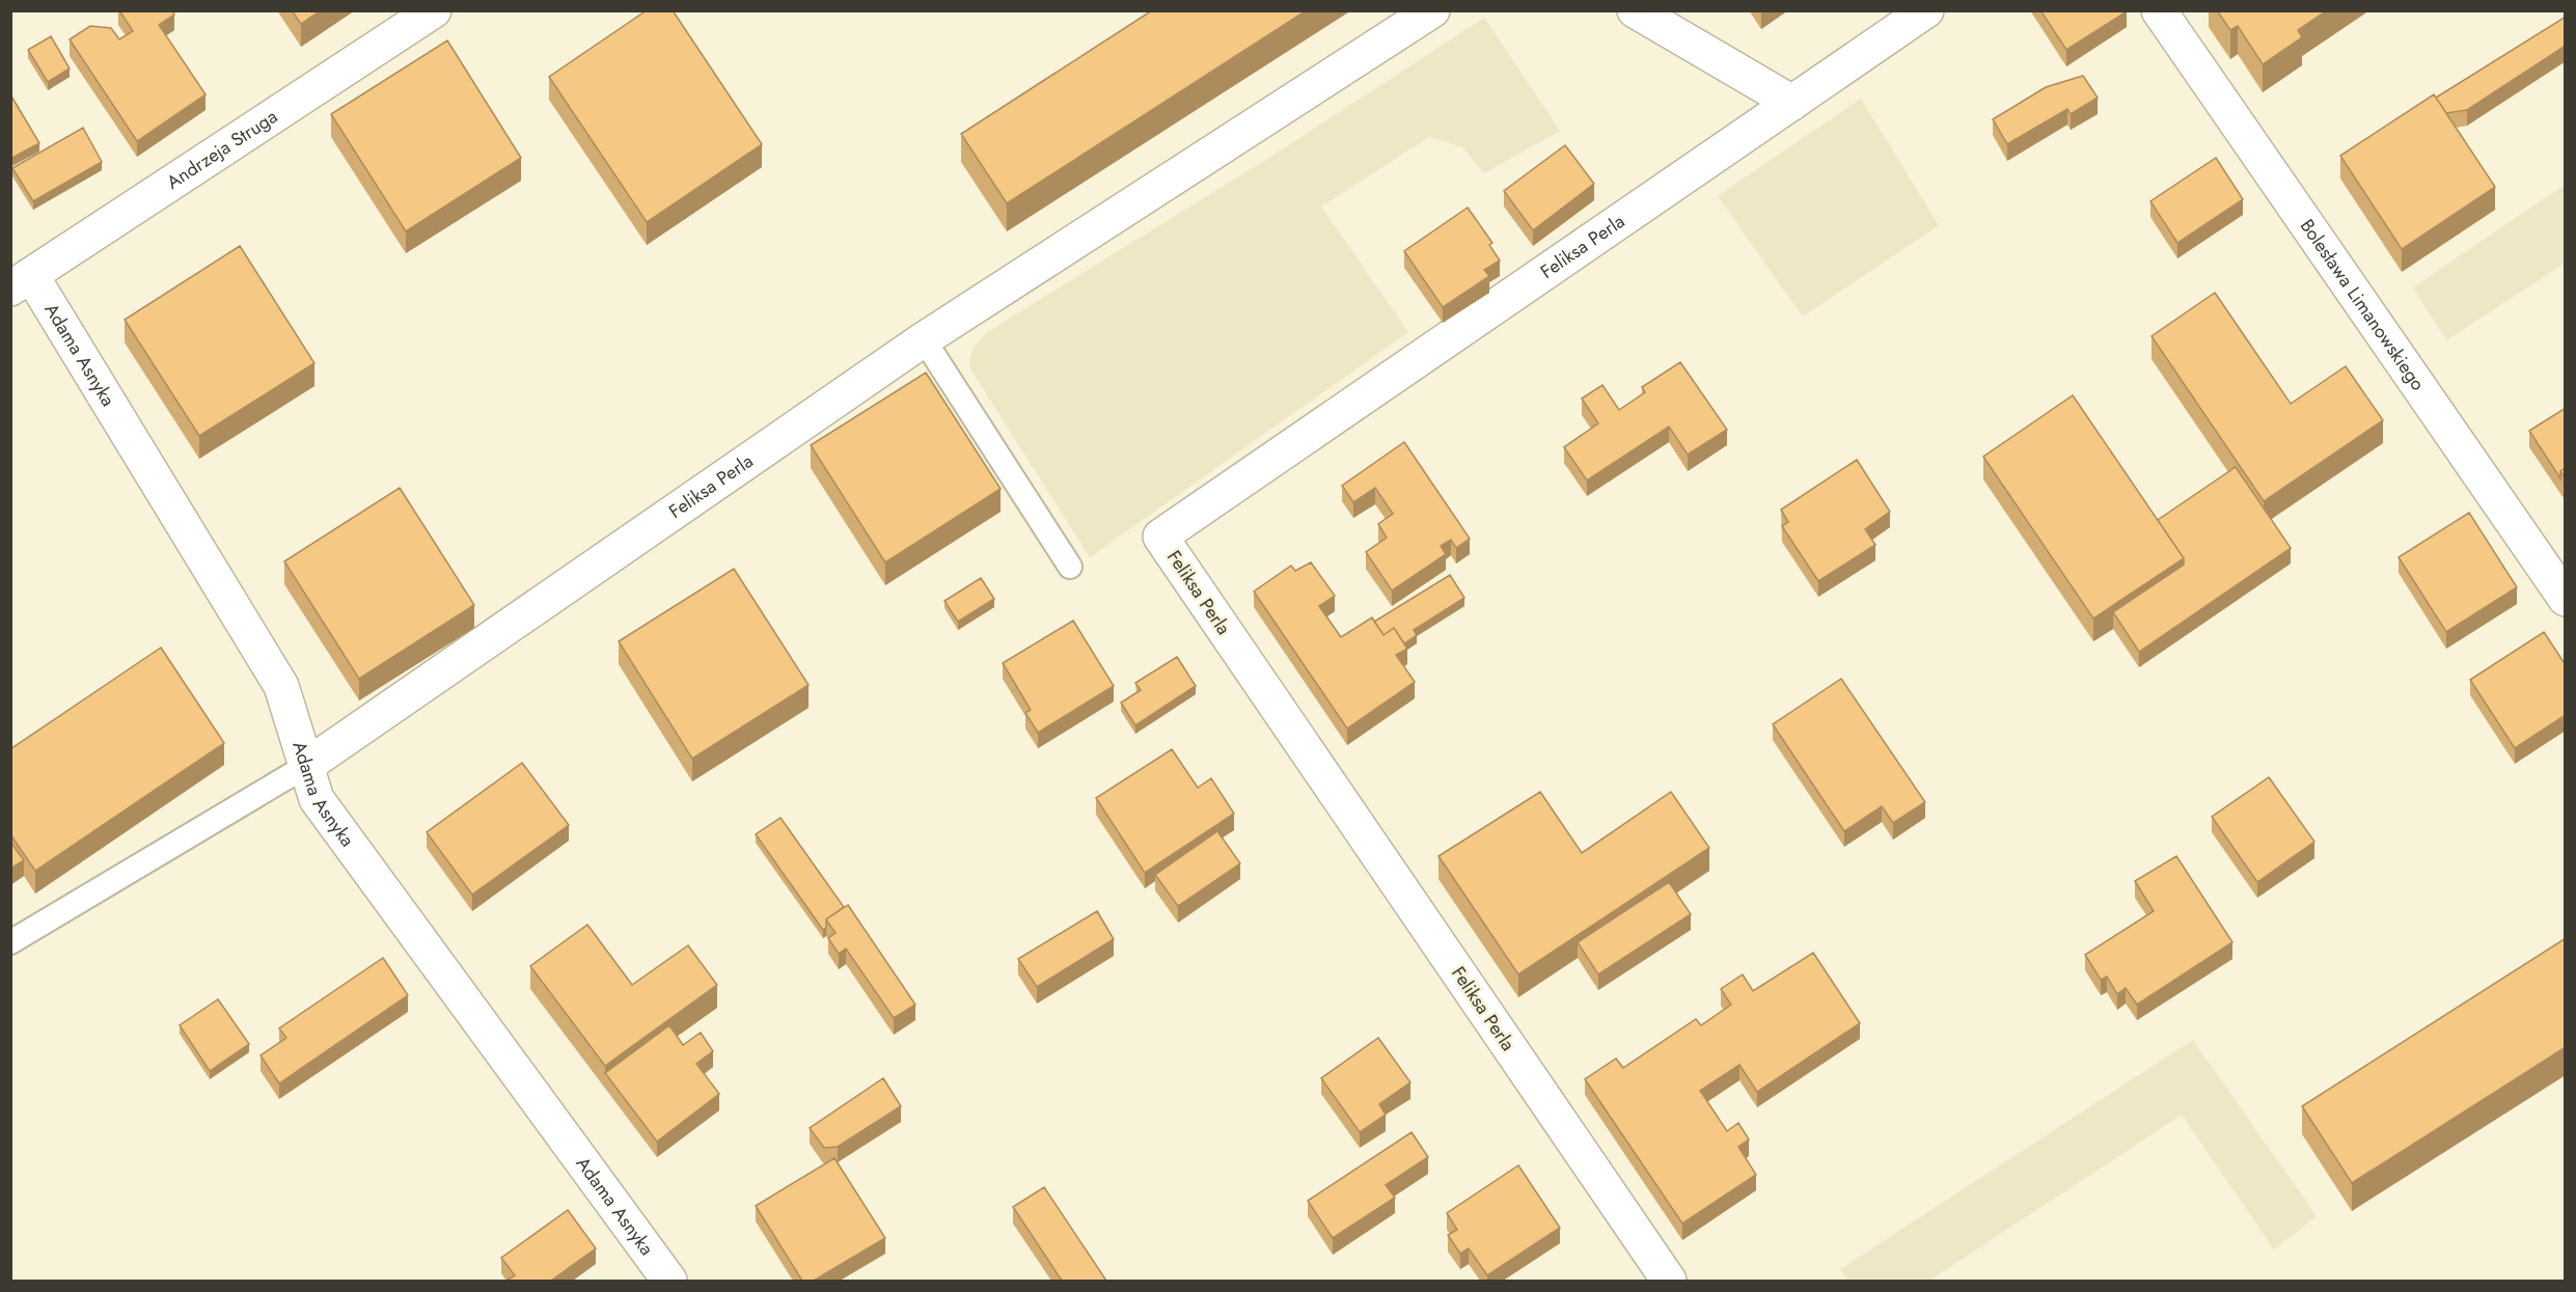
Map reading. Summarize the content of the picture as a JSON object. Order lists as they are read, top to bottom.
{
  "streets": {
    "street": [
      "Andrzeja Struga",
      "Feliksa Perla",
      "Bolesława Limanowskiego",
      "Adama Asnyka"
    ]
  },
  "crossings": [
    ["Andrzeja Struga", "Adama Asnyka"],
    ["Feliksa Perla", "Adama Asnyka"]
  ]
}
